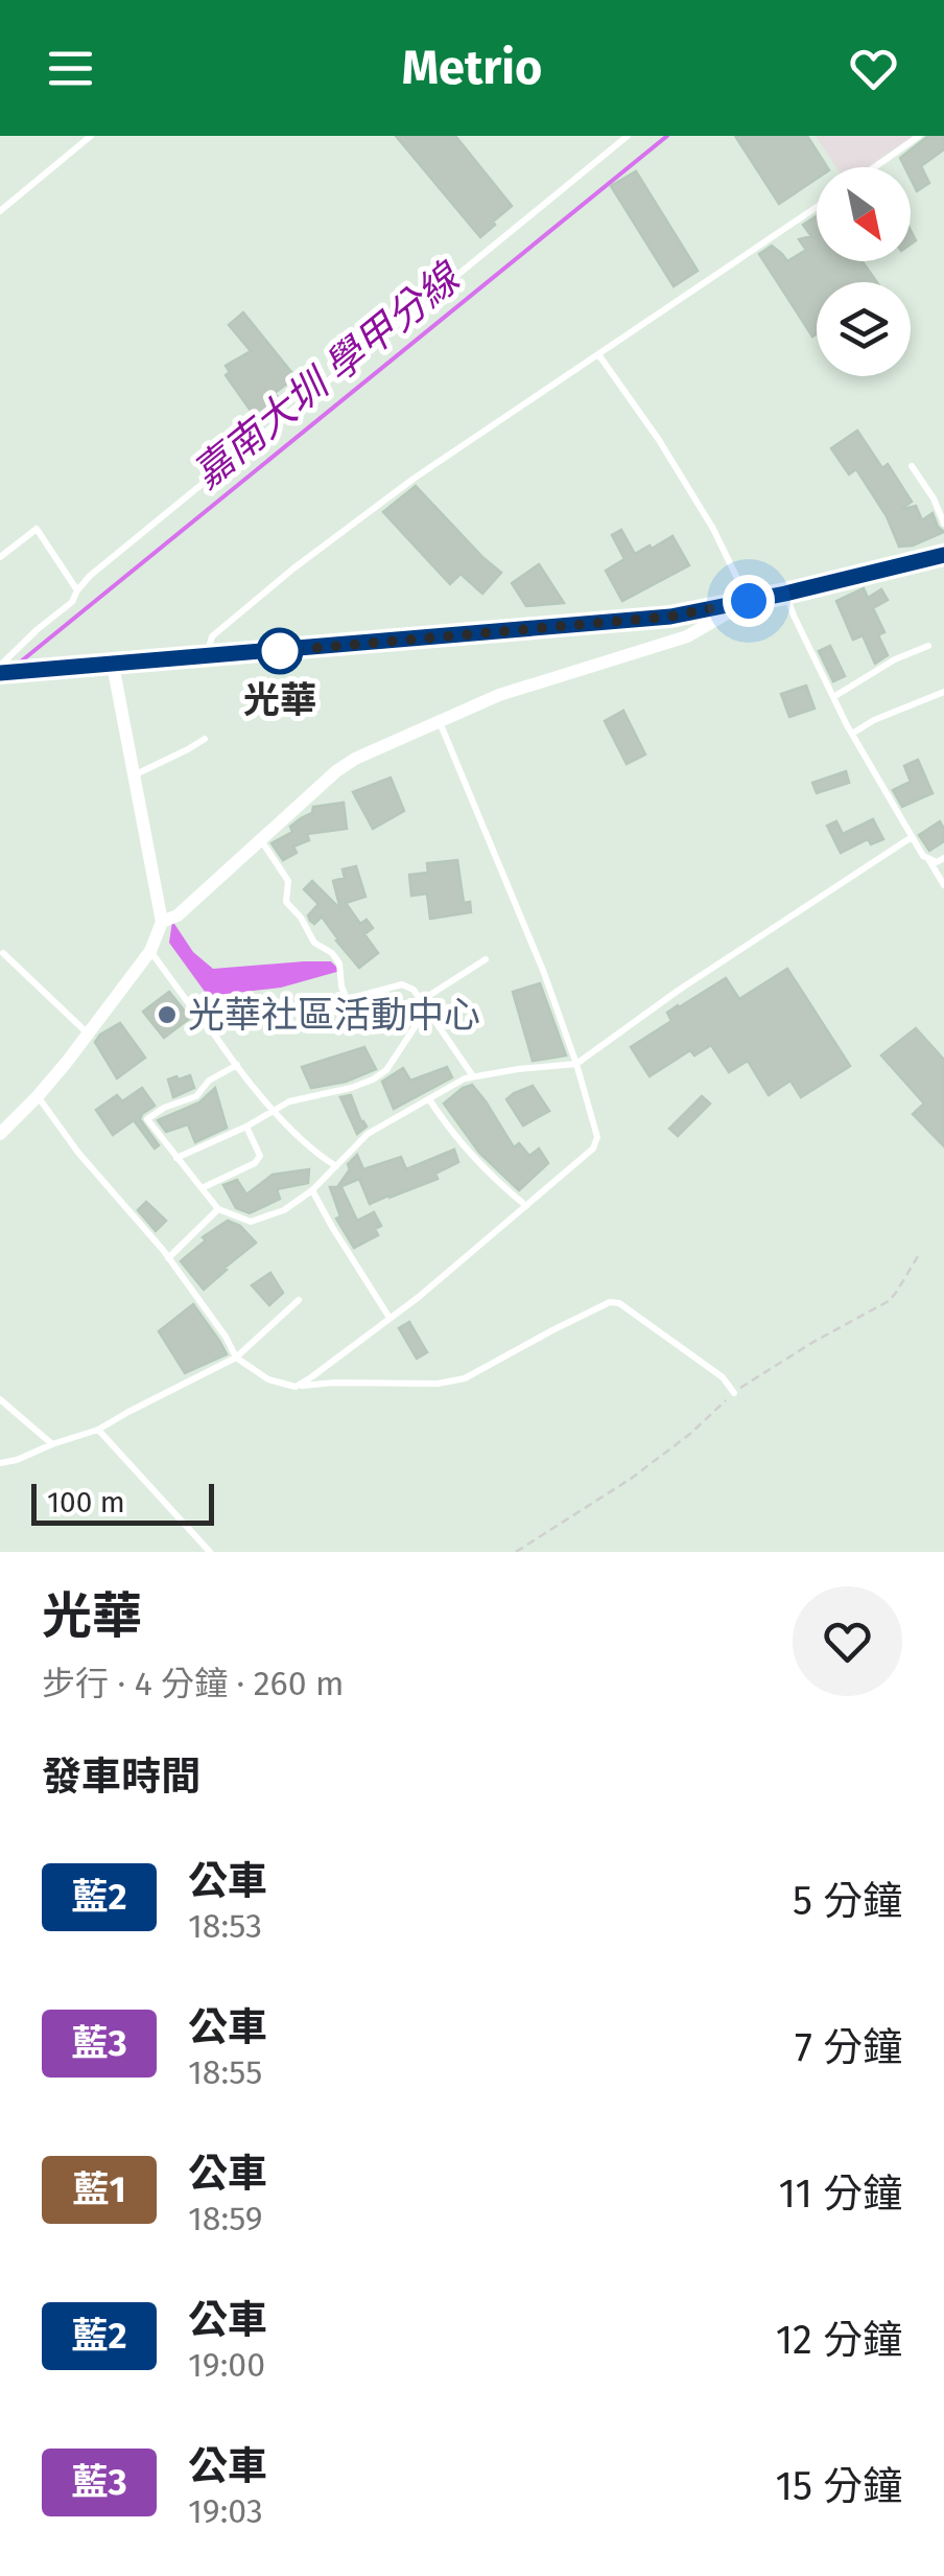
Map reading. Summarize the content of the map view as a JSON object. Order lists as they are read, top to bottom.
{
  "water": ["嘉南大圳 學甲分線"],
  "places": ["光華", "光華社區活動中心"],
  "lines": ["bus line 藍2"],
  "scale_bar": "100 m",
  "north": "bottom right",
  "page": {
    "header": "Metrio",
    "scale": "100 m",
    "heading": [
      ["光華", "步行 · 4 分鐘 · 260 m"],
      "發車時間"
    ],
    "list": [
      {
        "mark": "藍2",
        "name": "公車",
        "note": "18:53",
        "value": "5 分鐘"
      },
      {
        "mark": "藍3",
        "name": "公車",
        "note": "18:55",
        "value": "7 分鐘"
      },
      {
        "mark": "藍1",
        "name": "公車",
        "note": "18:59",
        "value": "11 分鐘"
      },
      {
        "mark": "藍2",
        "name": "公車",
        "note": "19:00",
        "value": "12 分鐘"
      },
      {
        "mark": "藍3",
        "name": "公車",
        "note": "19:03",
        "value": "15 分鐘"
      }
    ]
  }
}
